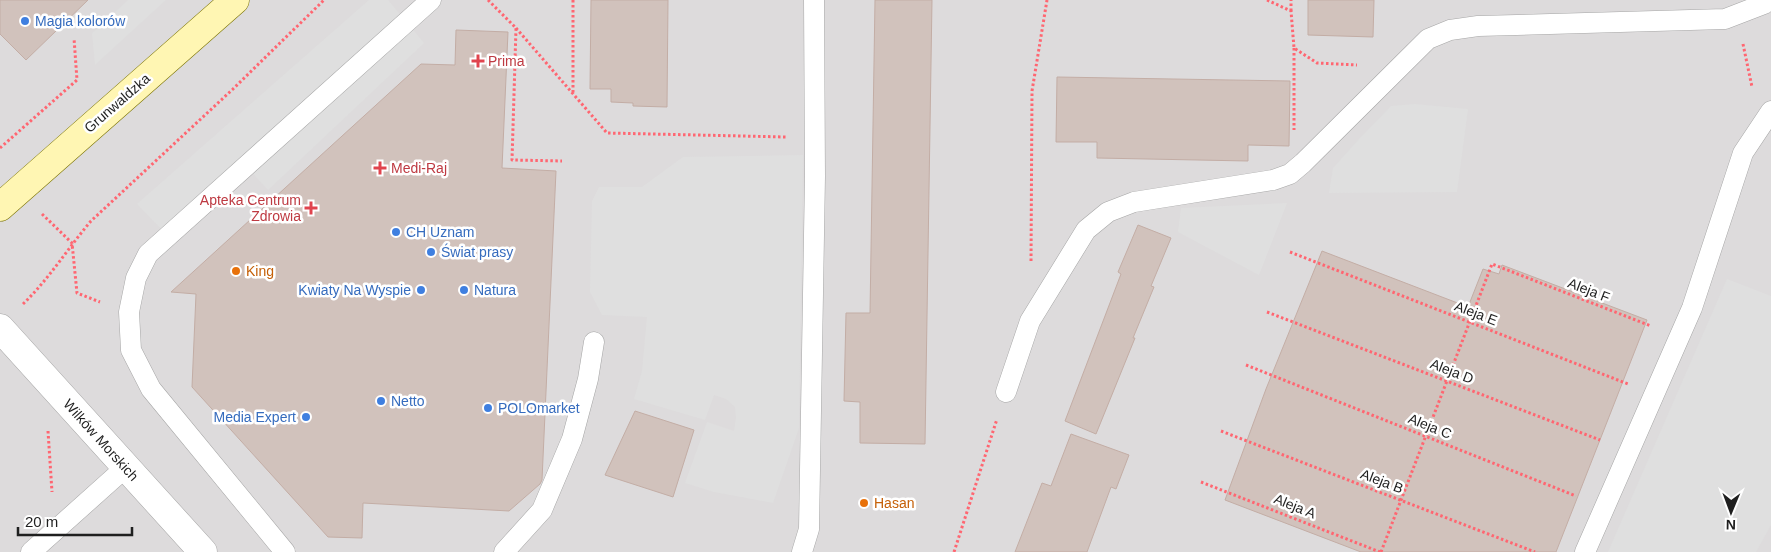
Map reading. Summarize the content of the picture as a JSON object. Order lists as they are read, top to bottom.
{
  "streets": {
    "street": ["Grunwaldzka", "Wilków Morskich"],
    "path": [
      "Aleja F",
      "Aleja E",
      "Aleja D",
      "Aleja C",
      "Aleja B",
      "Aleja A"
    ]
  },
  "crossings": [
    ["Aleja F", "Aleja E"]
  ],
  "places": {
    "other": [
      "Magia kolorów",
      "CH Uznam",
      "Świat prasy",
      "King",
      "Kwiaty Na Wyspie",
      "Natura",
      "Netto",
      "POLOmarket",
      "Media Expert",
      "Hasan"
    ],
    "health": ["Prima", "Medi-Raj", "Apteka Centrum Zdrowia"]
  },
  "scale_bar": "20 m",
  "north": "bottom"
}
